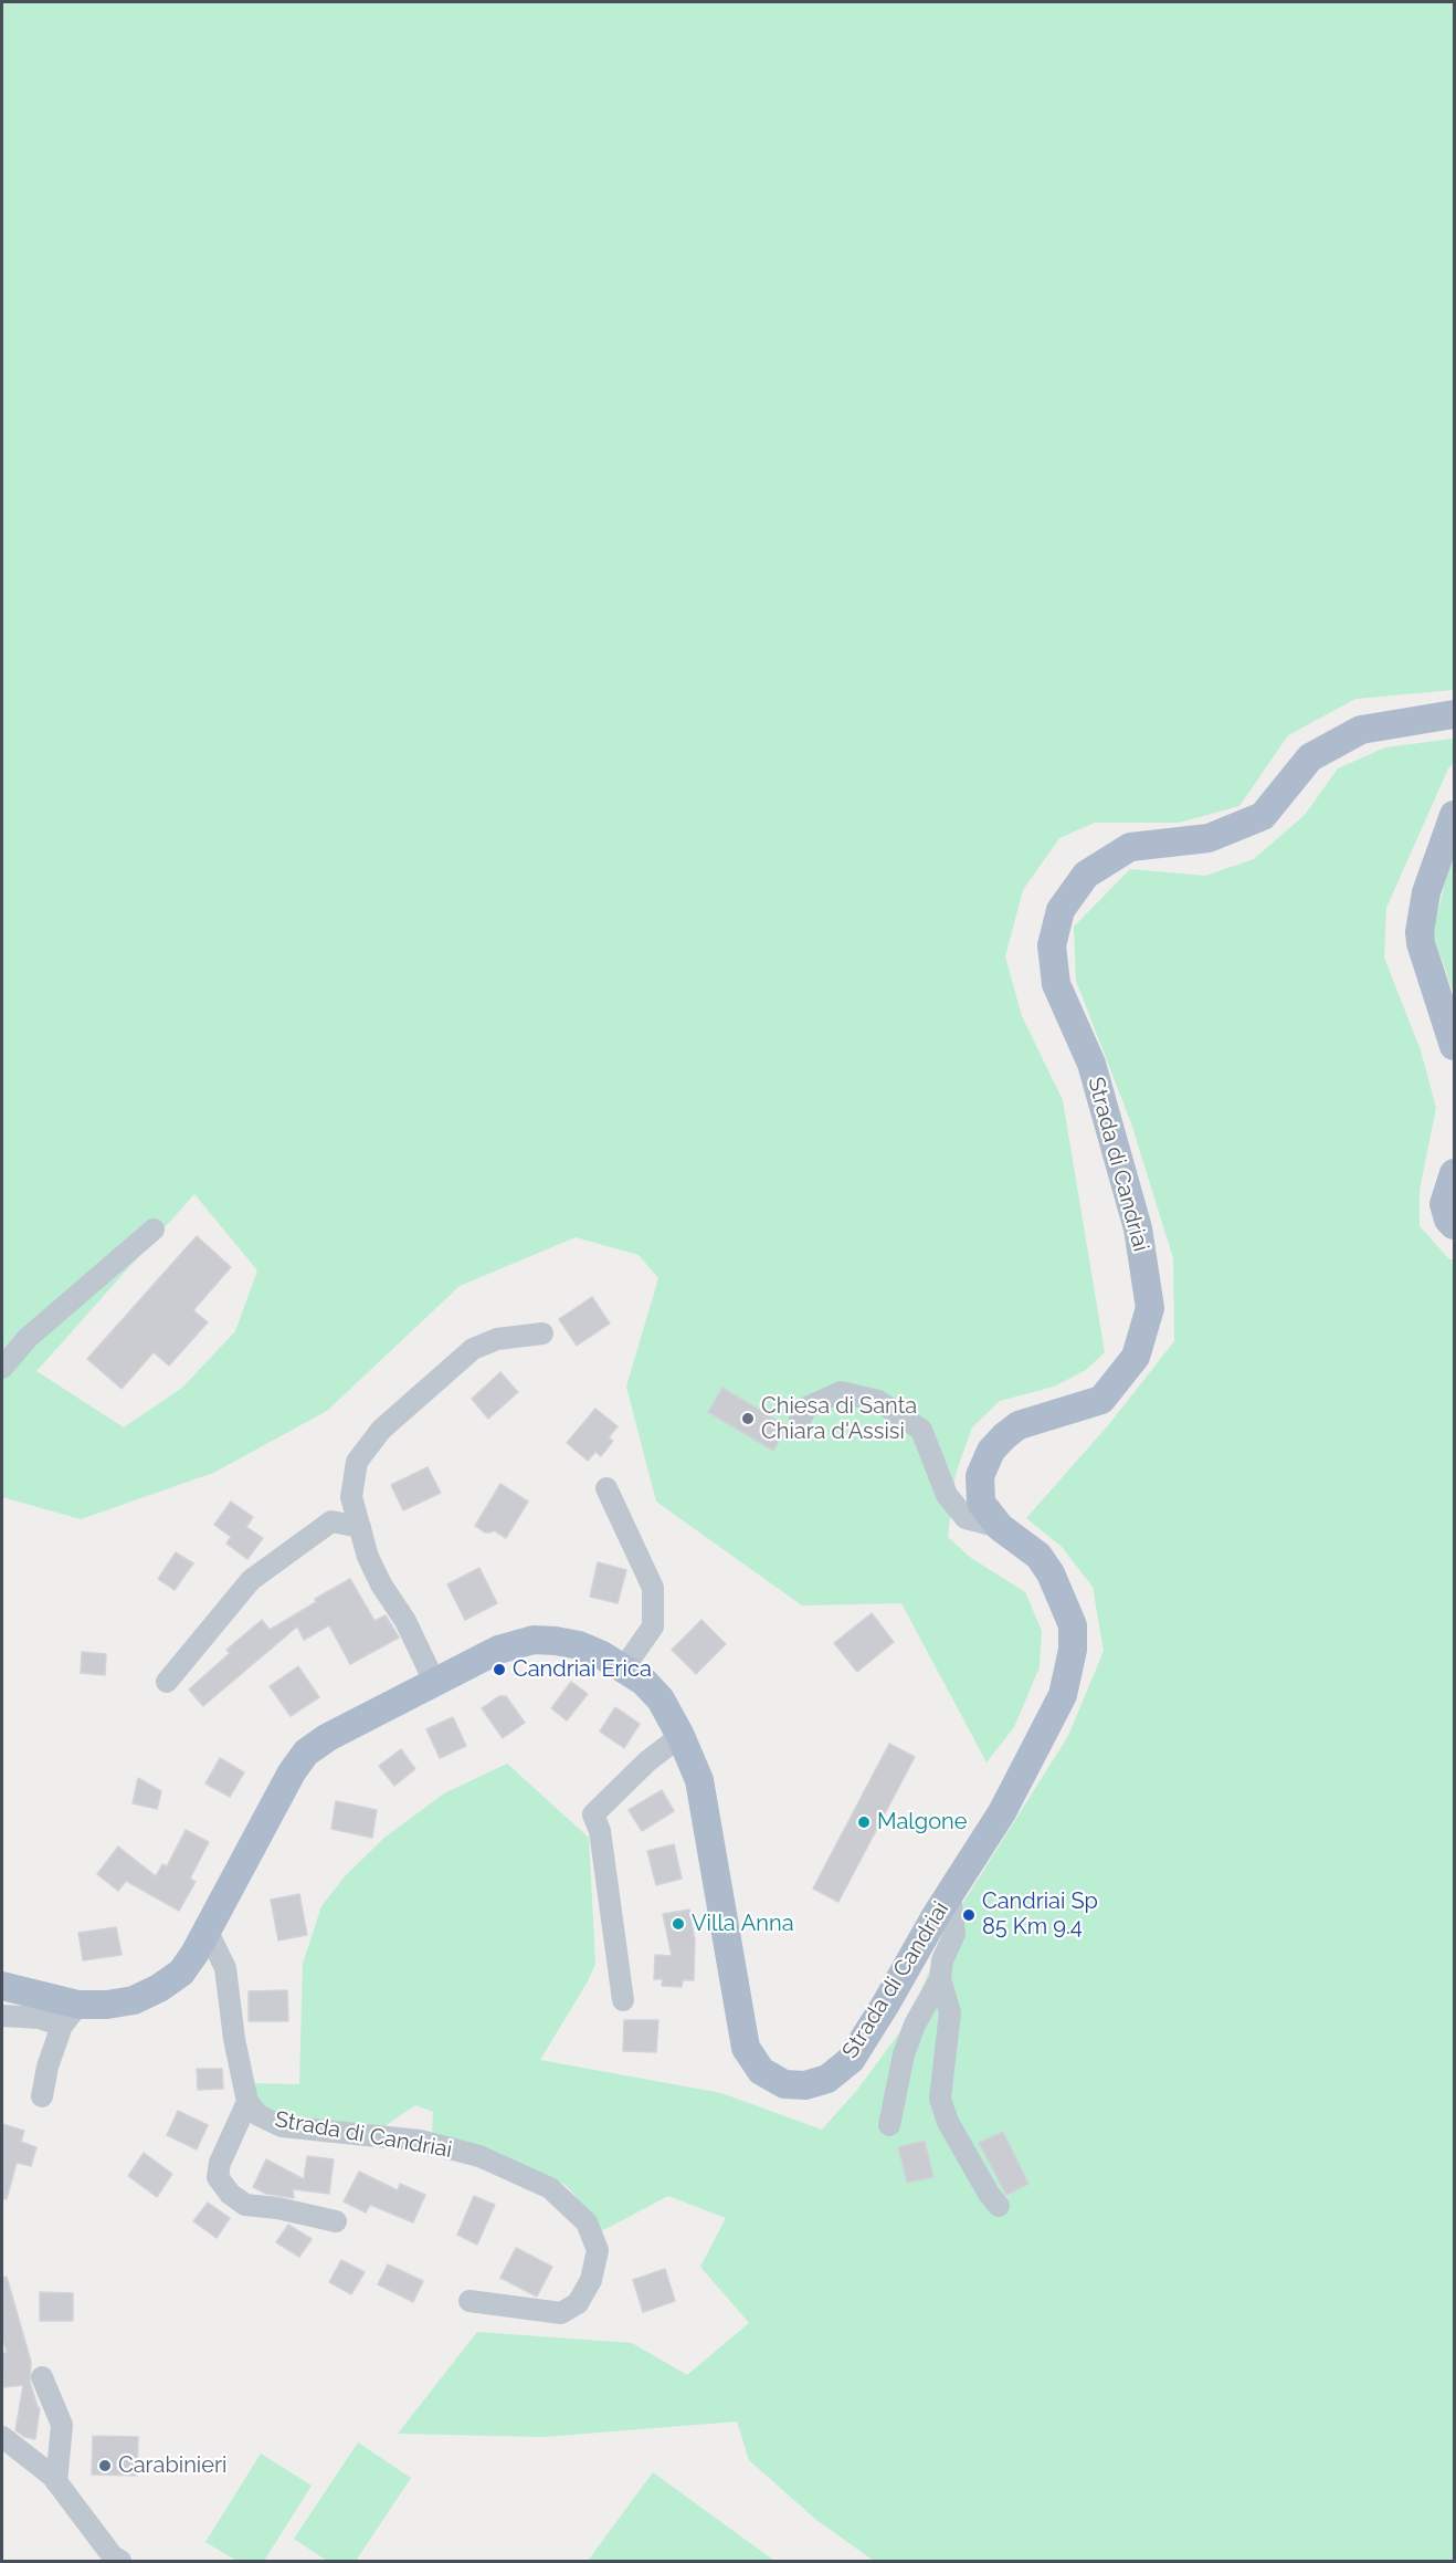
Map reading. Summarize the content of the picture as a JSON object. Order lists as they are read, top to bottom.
{
  "streets": {
    "main road": ["Strada di Candriai"]
  },
  "places": [
    "Chiesa di Santa Chiara d'Assisi",
    "Candriai Erica",
    "Malgone",
    "Candriai Sp 85 Km 9.4",
    "Villa Anna",
    "Carabinieri"
  ]
}
